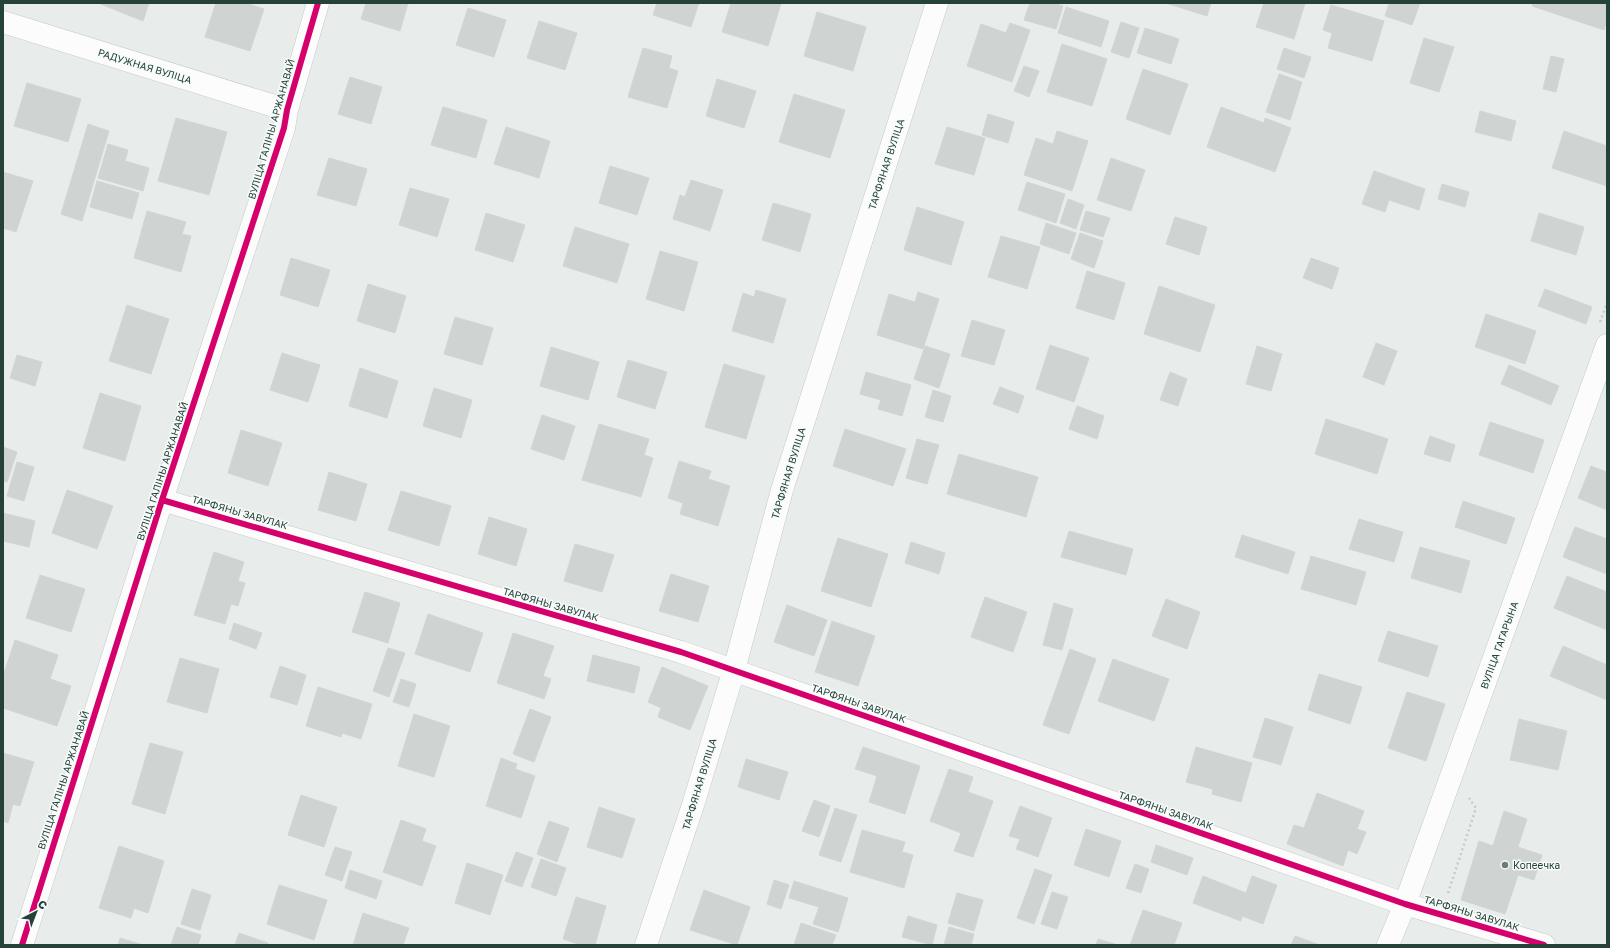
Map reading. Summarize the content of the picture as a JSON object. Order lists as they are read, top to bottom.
{
  "streets": {
    "street": [
      "РАДУЖНАЯ ВУЛІЦА",
      "ВУЛІЦА ГАЛІНЫ АРЖАНАВАЙ",
      "ТАРФЯНАЯ ВУЛІЦА",
      "ТАРФЯНЫ ЗАВУЛАК",
      "ВУЛІЦА ГАГАРЫНА"
    ]
  },
  "crossings": [
    ["РАДУЖНАЯ ВУЛІЦА", "ВУЛІЦА ГАЛІНЫ АРЖАНАВАЙ"],
    ["ВУЛІЦА ГАЛІНЫ АРЖАНАВАЙ", "ТАРФЯНЫ ЗАВУЛАК"],
    ["ТАРФЯНАЯ ВУЛІЦА", "ТАРФЯНЫ ЗАВУЛАК"],
    ["ТАРФЯНЫ ЗАВУЛАК", "ВУЛІЦА ГАГАРЫНА"]
  ],
  "places": ["Копеечка"],
  "north": "top right"
}
